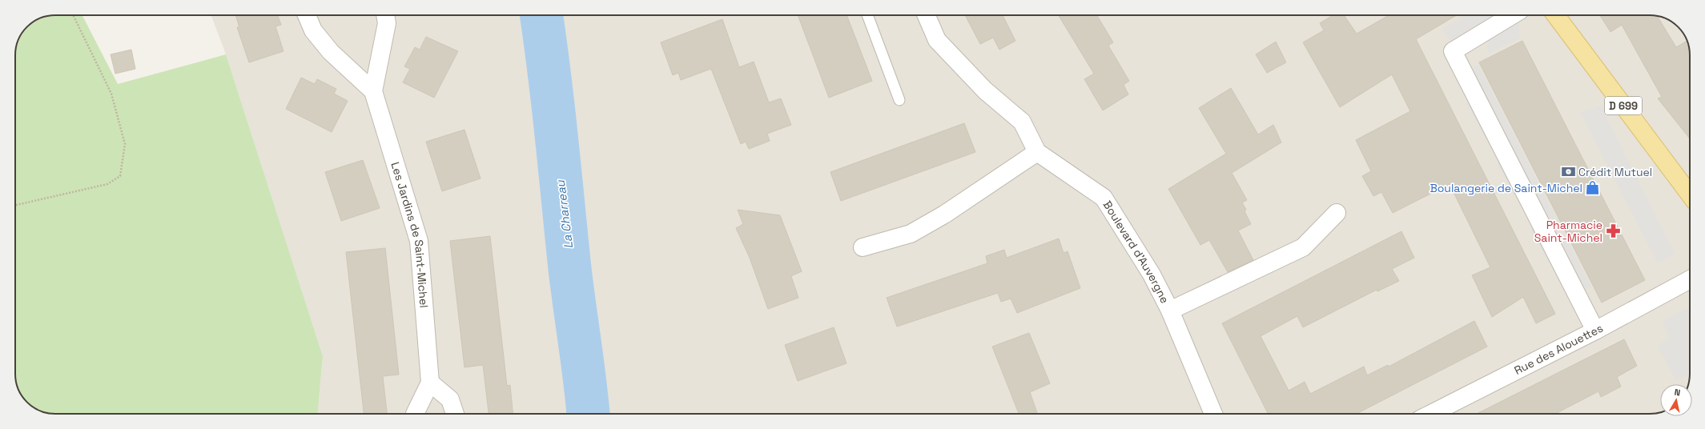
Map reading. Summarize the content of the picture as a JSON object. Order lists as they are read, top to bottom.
{
  "streets": {
    "main road": ["D 699"],
    "street": ["Les Jardins de Saint-Michel", "Boulevard d'Auvergne", "Rue des Alouettes"]
  },
  "water": ["La Charreau"],
  "places": {
    "bank": ["Crédit Mutuel"],
    "shop": ["Boulangerie de Saint-Michel"],
    "pharmacy": ["Pharmacie Saint-Michel"]
  },
  "north": "top"
}
